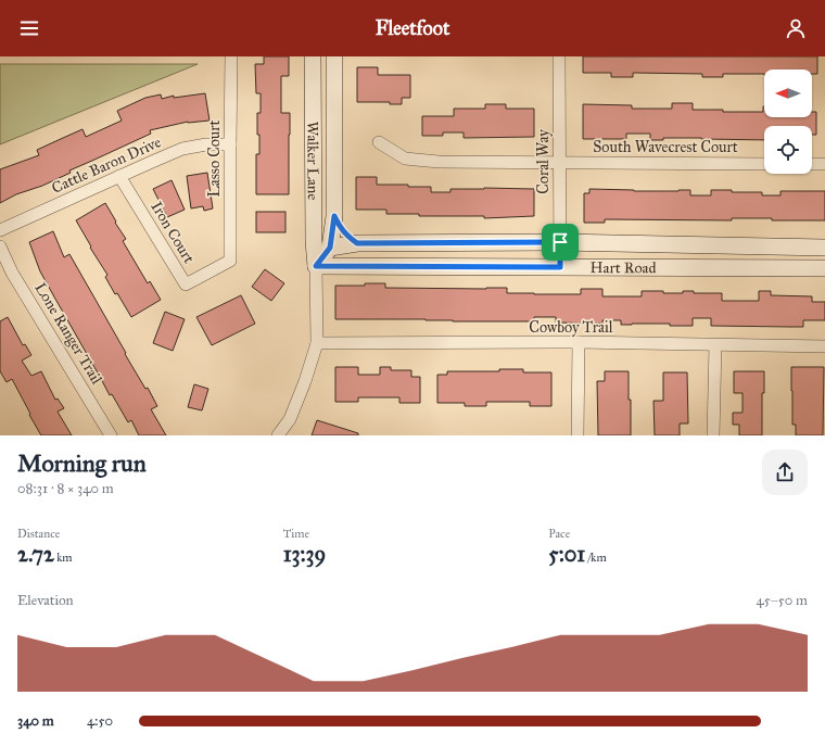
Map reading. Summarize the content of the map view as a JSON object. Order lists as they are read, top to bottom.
{
  "streets": {
    "street": [
      "South Wavecrest Court",
      "Lasso Court",
      "Walker Lane",
      "Coral Way",
      "Cattle Baron Drive",
      "Iron Court",
      "Hart Road",
      "Cowboy Trail",
      "Lone Ranger Trail"
    ]
  },
  "crossings": [
    ["South Wavecrest Court", "Coral Way"],
    ["Lasso Court", "Cattle Baron Drive"],
    ["Lasso Court", "Iron Court"],
    ["Walker Lane", "Hart Road"],
    ["Coral Way", "Hart Road"],
    ["Cattle Baron Drive", "Iron Court"]
  ],
  "north": "left",
  "page": {
    "header": "Fleetfoot",
    "heading": ["Morning run", "08:31 · 8 × 340 m"],
    "stats": [
      ["Distance", "2.72 km"],
      ["Time", "13:39"],
      ["Pace", "5:01 /km"]
    ],
    "chart": ["Elevation", "45–50 m"],
    "list": [
      {
        "name": "340 m",
        "note": "4:50"
      }
    ]
  }
}
